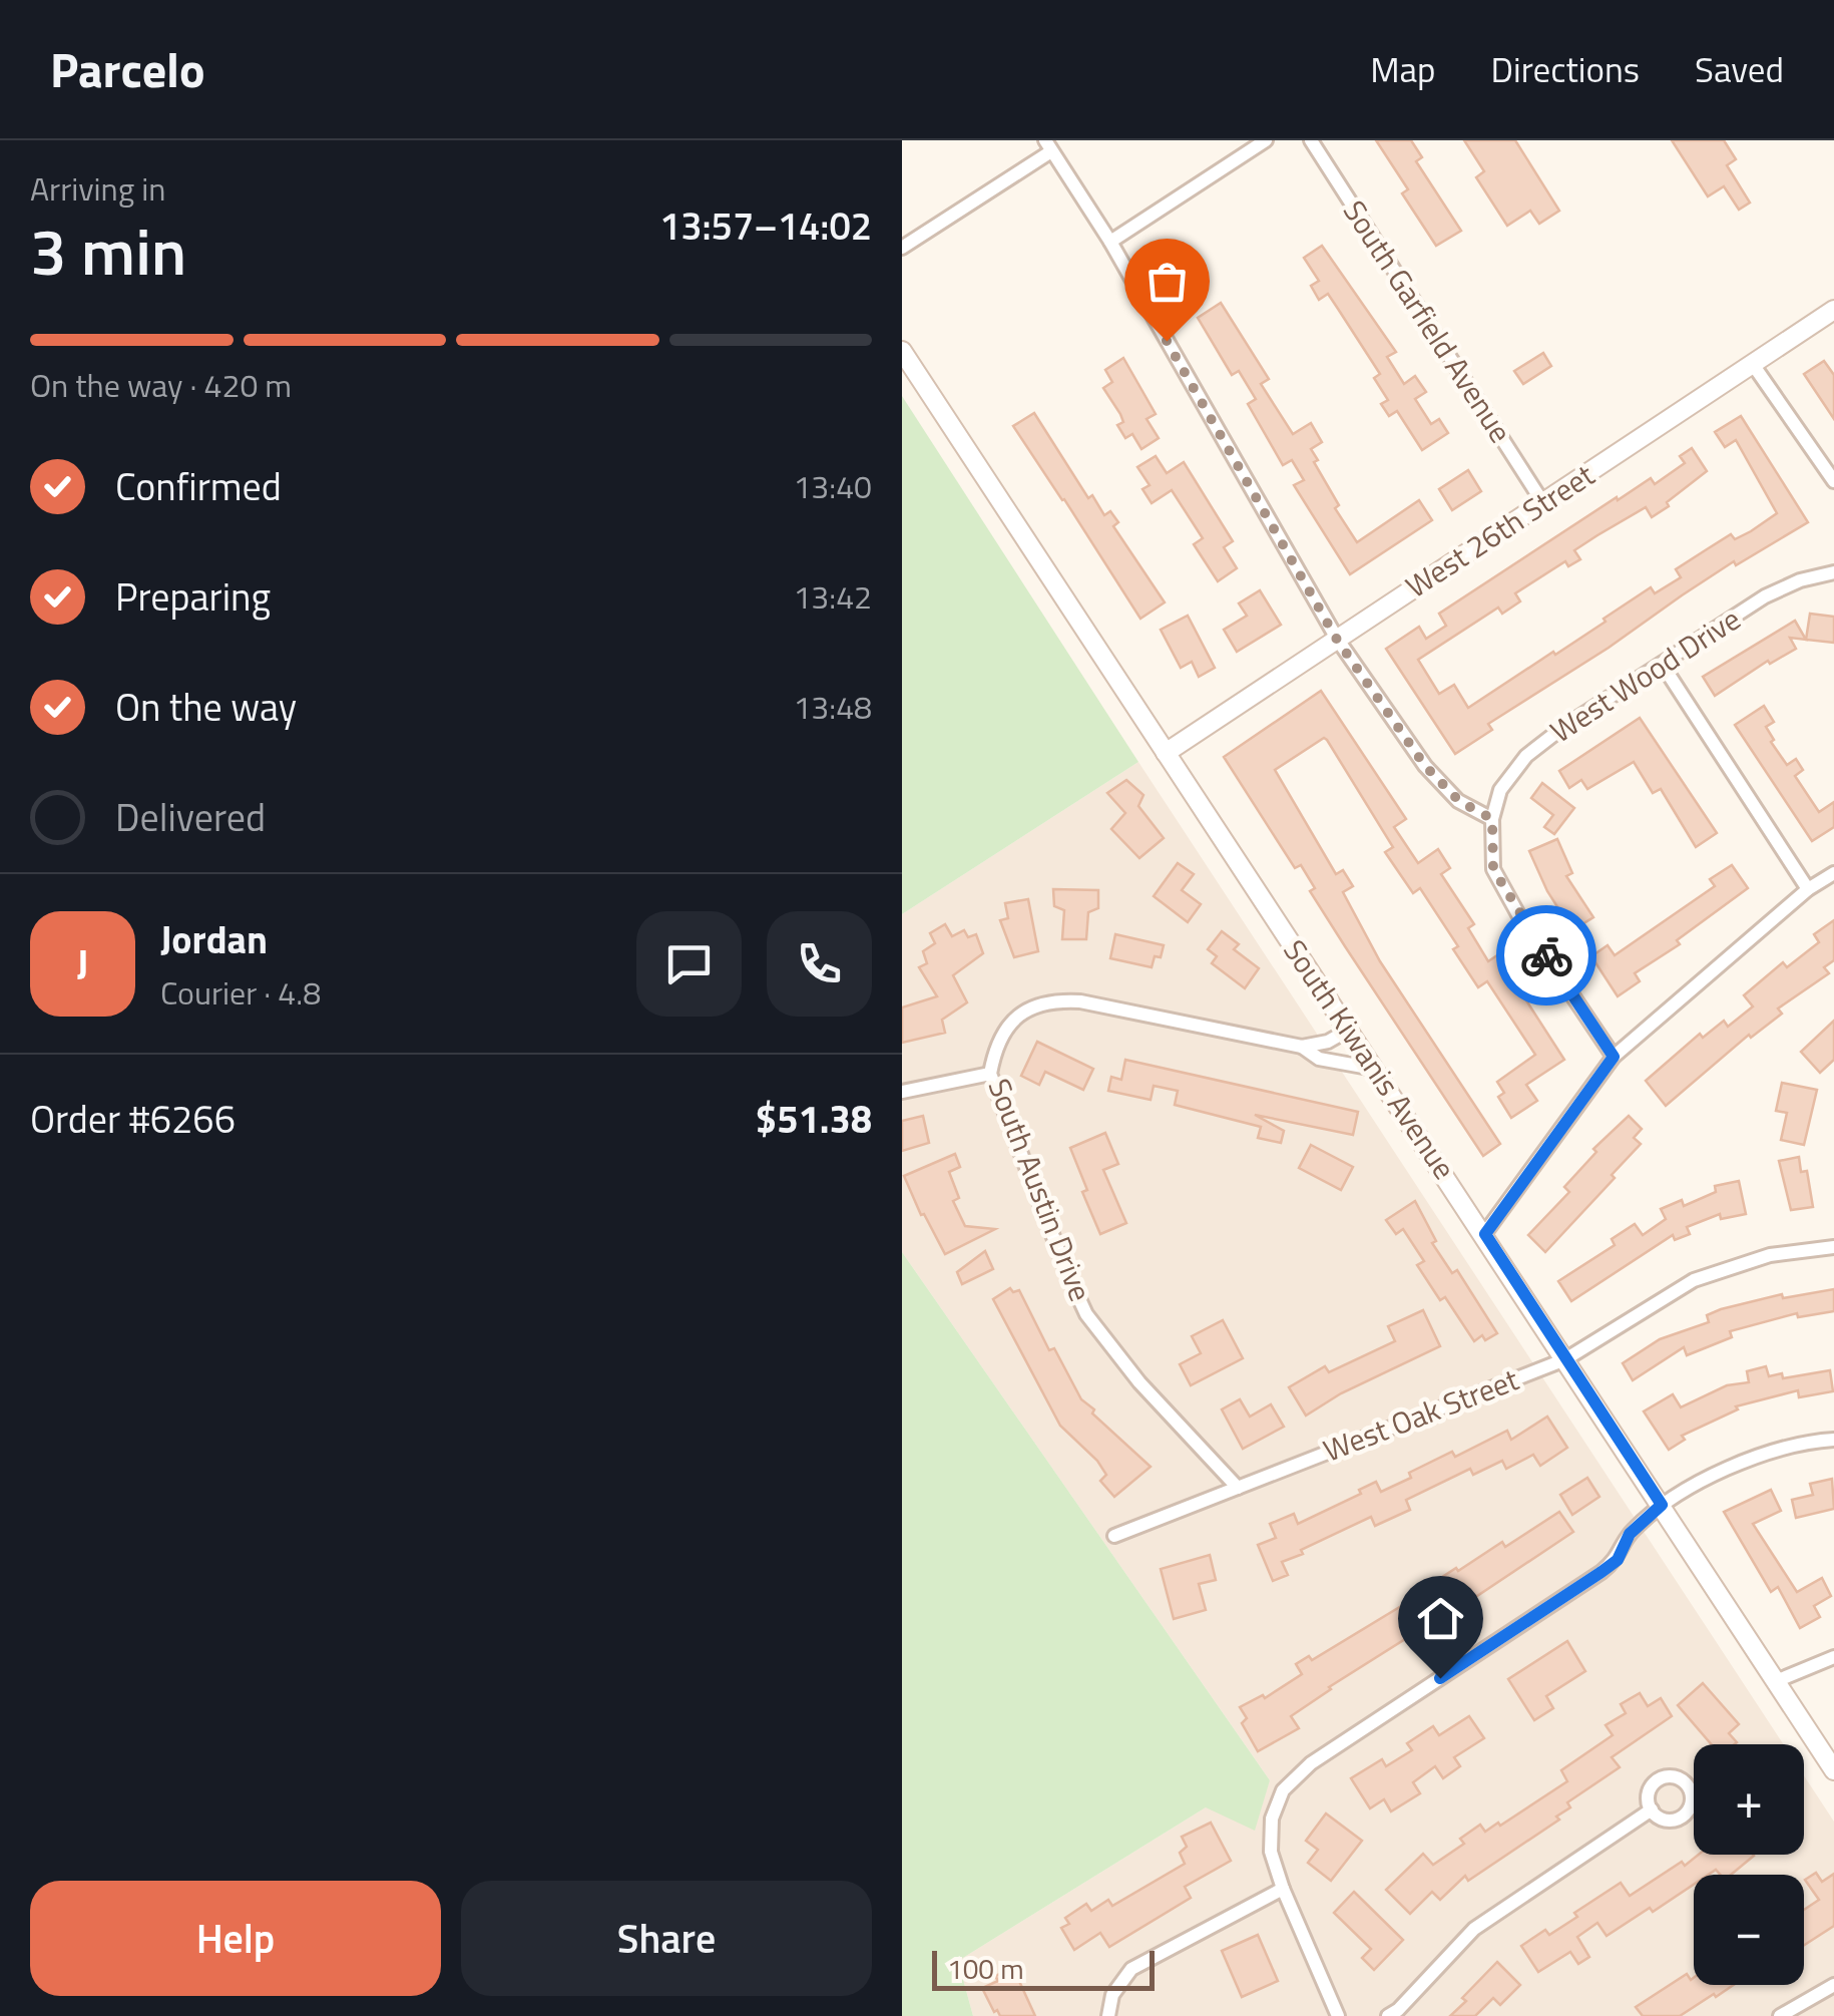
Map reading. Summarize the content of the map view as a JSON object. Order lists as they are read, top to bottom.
{
  "streets": {
    "main road": ["West 26th Street", "South Kiwanis Avenue"],
    "street": [
      "South Garfield Avenue",
      "West Wood Drive",
      "South Austin Drive",
      "West Oak Street"
    ]
  },
  "crossings": [
    ["South Garfield Avenue", "West 26th Street"],
    ["West 26th Street", "South Kiwanis Avenue"],
    ["South Kiwanis Avenue", "South Austin Drive"],
    ["South Kiwanis Avenue", "West Oak Street"],
    ["South Austin Drive", "West Oak Street"]
  ],
  "scale_bar": "100 m",
  "page": {
    "header": "Parcelo",
    "nav": ["Map", "Directions", "Saved"],
    "heading": ["3 min", "Arriving in", "13:57–14:02"],
    "panel": [
      "Jordan",
      "Courier · 4.8",
      "Order #6266",
      "$51.38"
    ],
    "bar": "On the way · 420 m",
    "list": [
      ["Confirmed", "13:40"],
      ["Preparing", "13:42"],
      ["On the way", "13:48"],
      "Delivered"
    ],
    "round": "J",
    "map_buttons": ["+", "−"],
    "buttons": ["Help", "Share"],
    "scale": "100 m"
  }
}
